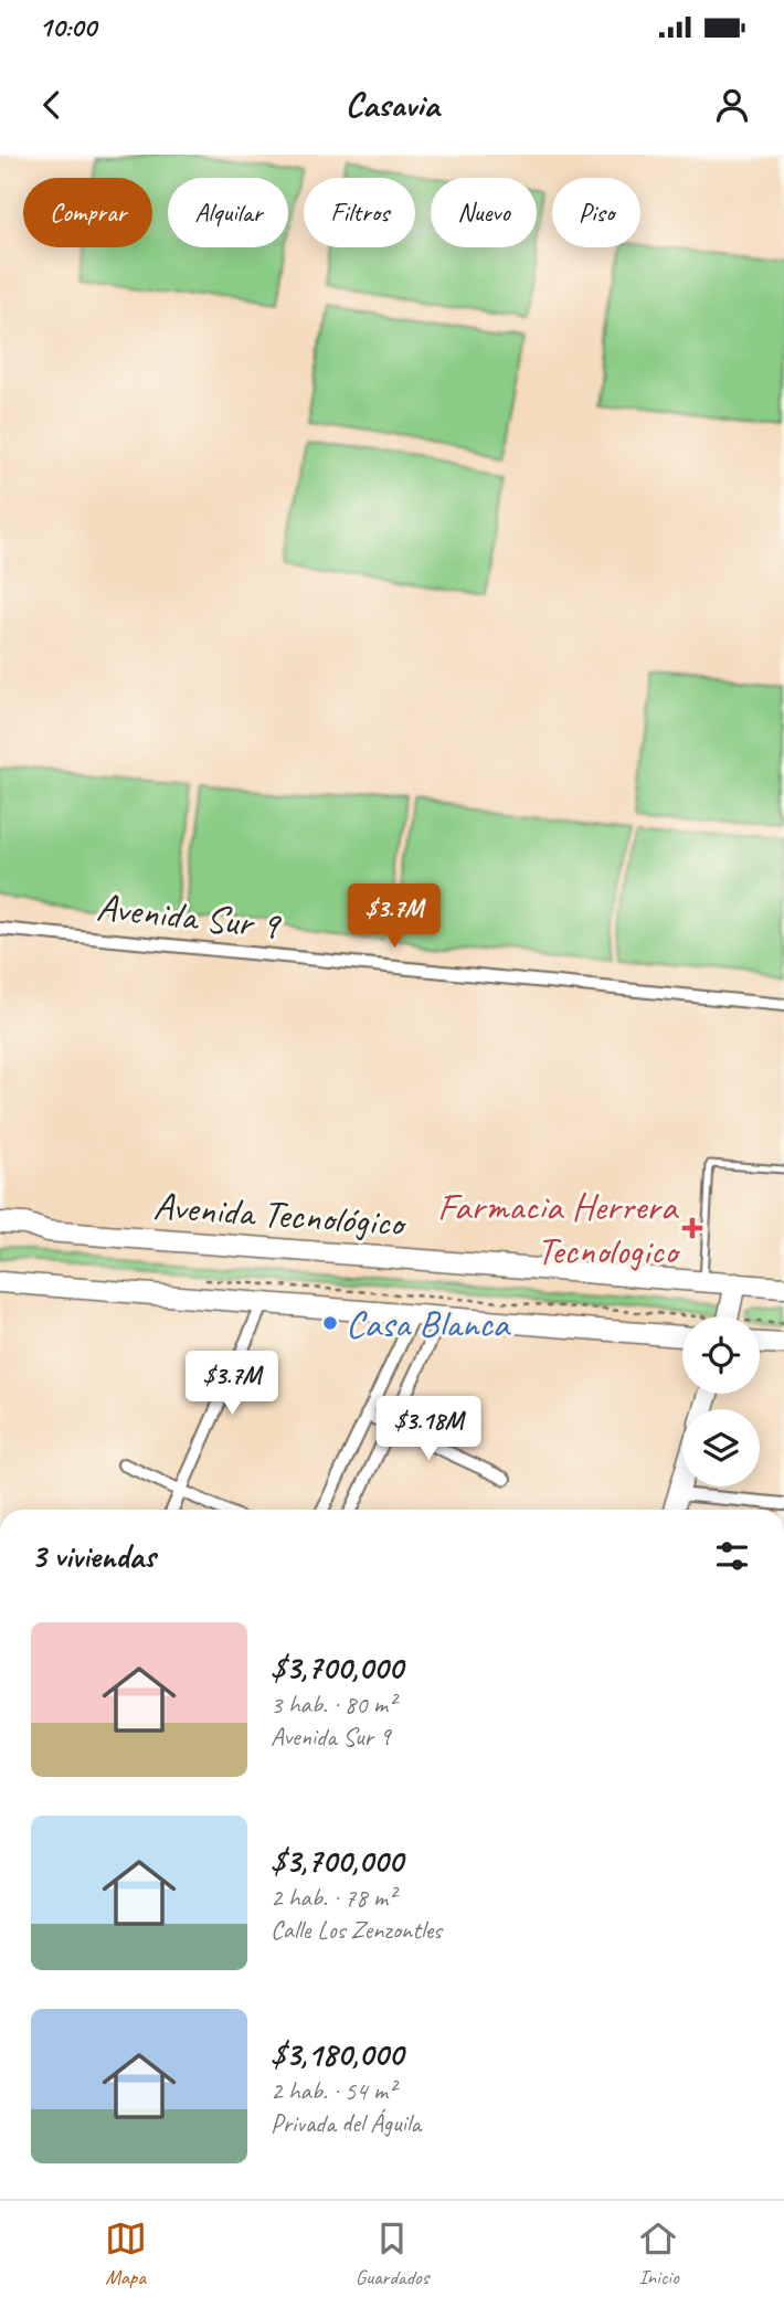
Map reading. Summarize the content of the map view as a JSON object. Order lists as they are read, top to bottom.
{
  "streets": {
    "main road": ["Avenida Tecnológico"],
    "street": ["Avenida Sur 9"]
  },
  "places": {
    "health": ["Farmacia Herrera Tecnologico"],
    "other": ["Casa Blanca"]
  },
  "page": {
    "status": "10:00",
    "header": "Casavia",
    "chip": [
      "Comprar",
      "Alquilar",
      "Filtros",
      "Nuevo",
      "Piso"
    ],
    "price": ["$3.7M", "$3.7M", "$3.18M"],
    "heading": "3 viviendas",
    "list": [
      {
        "name": "$3,700,000",
        "note": "3 hab. · 80 m² · Avenida Sur 9"
      },
      {
        "name": "$3,700,000",
        "note": "2 hab. · 78 m² · Calle Los Zenzontles"
      },
      {
        "name": "$3,180,000",
        "note": "2 hab. · 54 m² · Privada del Águila"
      }
    ],
    "tabs": ["Mapa", "Guardados", "Inicio"]
  }
}
